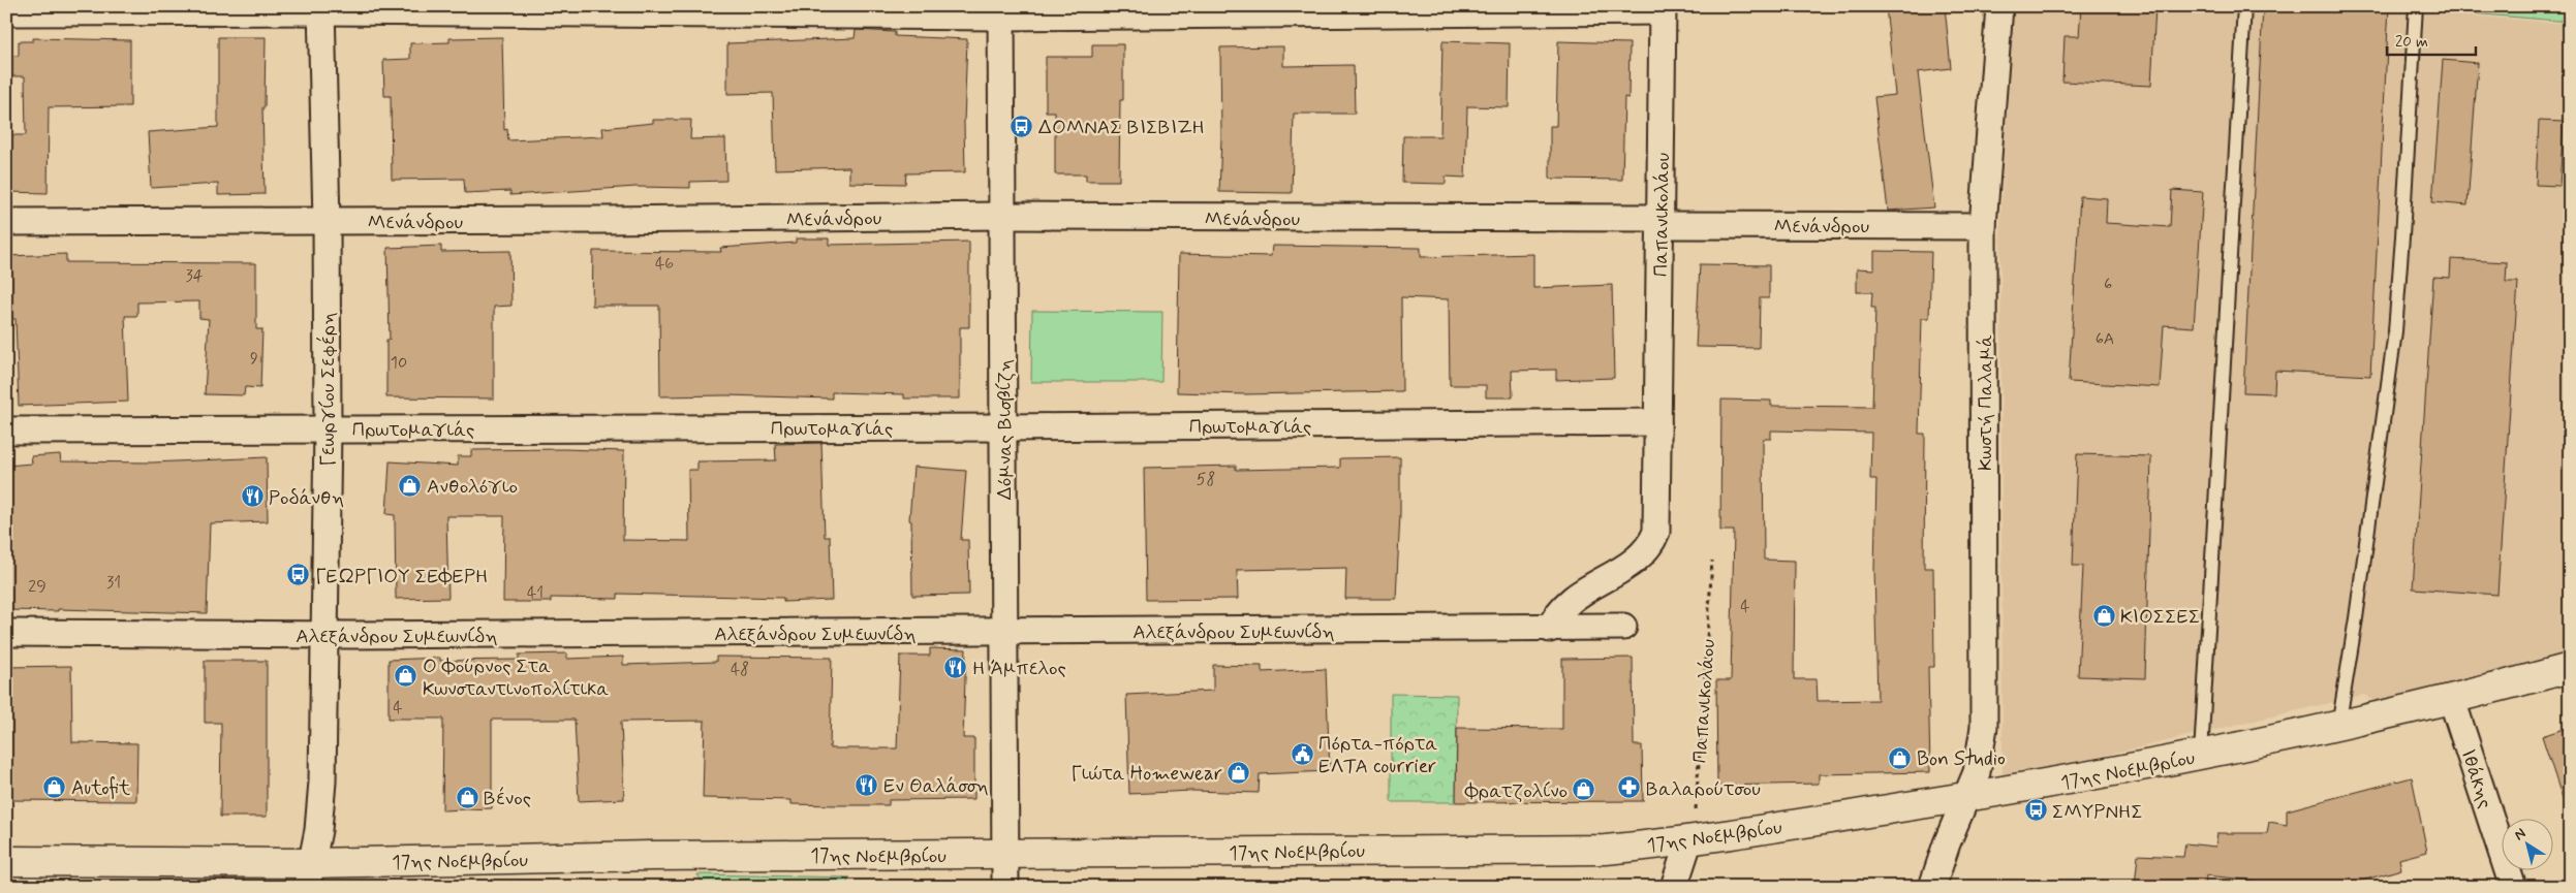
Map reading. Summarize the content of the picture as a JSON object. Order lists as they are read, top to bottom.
{
  "streets": {
    "street": [
      "Παπανικολάου",
      "Μενάνδρου",
      "Γεωργίου Σεφέρη",
      "Κωστή Παλαμά",
      "Πρωτομαγιάς",
      "Δόμνας Βισβίζη",
      "Αλεξάνδρου Συμεωνίδη",
      "17ης Νοεμβρίου",
      "Ιθάκης"
    ]
  },
  "crossings": [
    ["Παπανικολάου", "Μενάνδρου"],
    ["Παπανικολάου", "Πρωτομαγιάς"],
    ["Παπανικολάου", "Αλεξάνδρου Συμεωνίδη"],
    ["Παπανικολάου", "17ης Νοεμβρίου"],
    ["Μενάνδρου", "Γεωργίου Σεφέρη"],
    ["Μενάνδρου", "Κωστή Παλαμά"],
    ["Μενάνδρου", "Δόμνας Βισβίζη"],
    ["Γεωργίου Σεφέρη", "Πρωτομαγιάς"],
    ["Γεωργίου Σεφέρη", "Αλεξάνδρου Συμεωνίδη"],
    ["Γεωργίου Σεφέρη", "17ης Νοεμβρίου"],
    ["Κωστή Παλαμά", "17ης Νοεμβρίου"],
    ["Πρωτομαγιάς", "Δόμνας Βισβίζη"],
    ["Δόμνας Βισβίζη", "Αλεξάνδρου Συμεωνίδη"],
    ["Δόμνας Βισβίζη", "17ης Νοεμβρίου"],
    ["17ης Νοεμβρίου", "Ιθάκης"]
  ],
  "places": {
    "bus stop": ["ΔΟΜΝΑΣ ΒΙΣΒΙΖΗ", "ΓΕΩΡΓΙΟΥ ΣΕΦΕΡΗ", "ΣΜΥΡΝΗΣ"],
    "shop": [
      "Ανθολόγιο",
      "ΚΙΟΣΣΕΣ",
      "Ο Φούρνος Στα Κωνσταντινοπολίτικα",
      "Bon Studio",
      "Γιώτα Homewear",
      "Autofit",
      "Φρατζολίνο",
      "Βένος"
    ],
    "restaurant": ["Ροδάνθη", "Η Άμπελος", "Εν Θαλάσση"],
    "public building": ["Πόρτα-πόρτα ΕΛΤΑ courrier"],
    "pharmacy": ["Βαλαρούτσου"]
  },
  "house_numbers": [
    "46",
    "34",
    "6",
    "6A",
    "9",
    "10",
    "58",
    "31",
    "29",
    "41",
    "4",
    "48",
    "4"
  ],
  "scale_bar": "20 m",
  "north": "top left"
}
